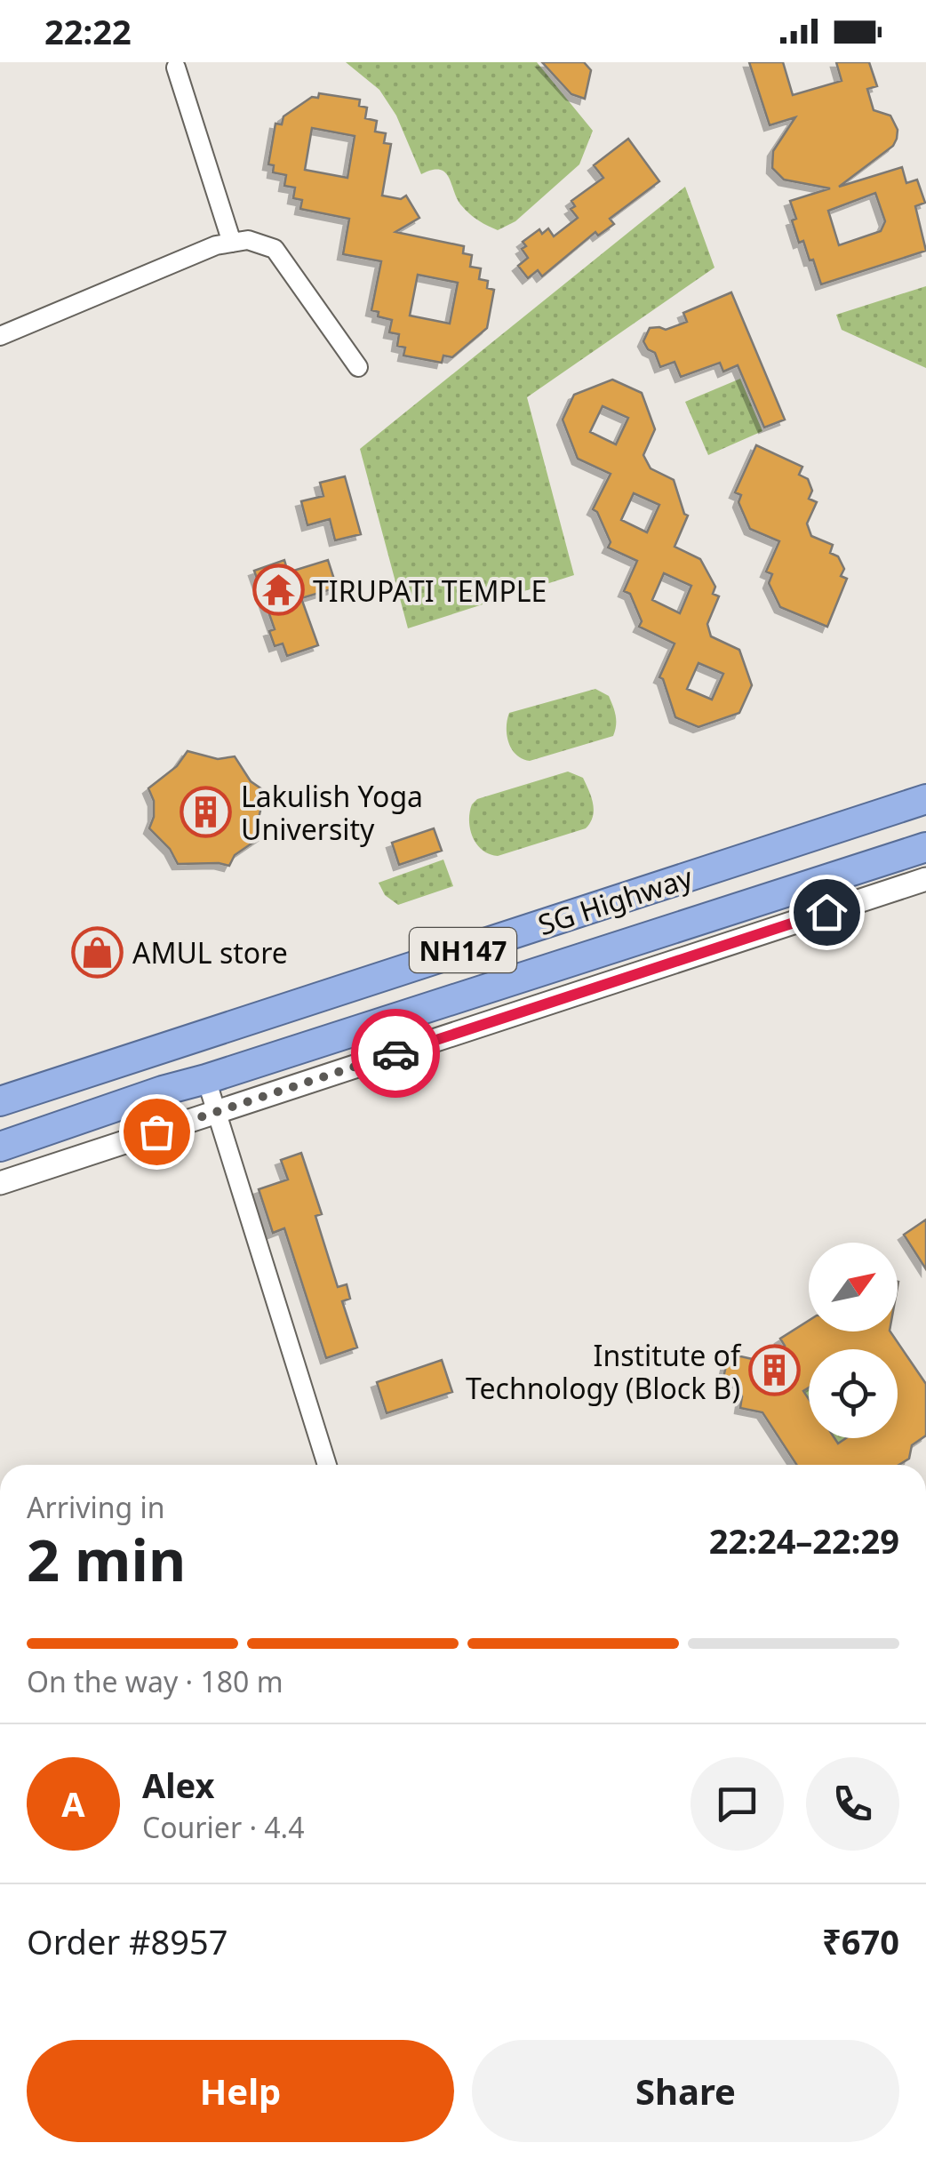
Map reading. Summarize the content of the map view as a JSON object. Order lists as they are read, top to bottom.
{
  "streets": {
    "highway": ["SG Highway", "NH147"]
  },
  "places": {
    "temple": ["TIRUPATI TEMPLE"],
    "building": ["Lakulish Yoga University", "Institute of Technology (Block B)"],
    "shop": ["AMUL store"]
  },
  "north": "top right",
  "page": {
    "status": "22:22",
    "heading": ["2 min", "Arriving in", "22:24–22:29"],
    "panel": [
      "Alex",
      "Courier · 4.4",
      "Order #8957",
      "₹670"
    ],
    "bar": "On the way · 180 m",
    "round": "A",
    "buttons": ["Help", "Share"]
  }
}
